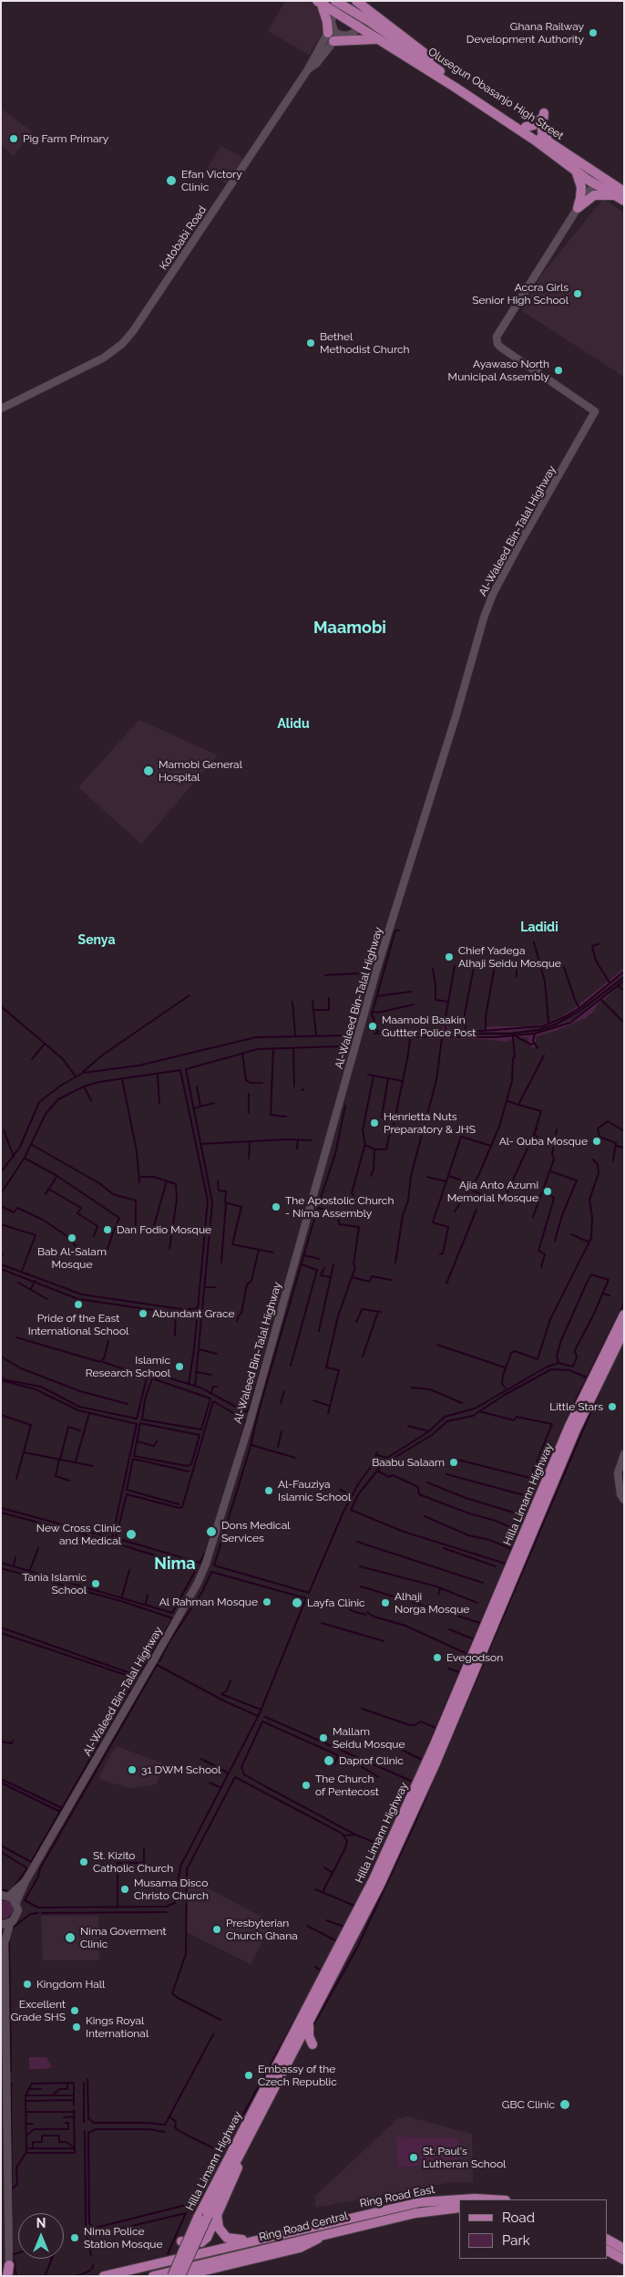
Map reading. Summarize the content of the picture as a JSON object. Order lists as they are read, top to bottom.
{
  "streets": {
    "main road": [
      "Olusegun Obasanjo High Street",
      "Hilla Limann Highway",
      "Ring Road East",
      "Ring Road Central"
    ],
    "street": ["Kotobabi Road", "Al-Waleed Bin-Talal Highway"]
  },
  "crossings": [
    ["Olusegun Obasanjo High Street", "Al-Waleed Bin-Talal Highway"],
    ["Ring Road East", "Ring Road Central"]
  ],
  "districts": [
    "Maamobi",
    "Alidu",
    "Ladidi",
    "Senya",
    "Nima"
  ],
  "places": [
    "Ghana Railway Development Authority",
    "Pig Farm Primary",
    "Efan Victory Clinic",
    "Accra Girls Senior High School",
    "Bethel Methodist Church",
    "Ayawaso North Municipal Assembly",
    "Mamobi General Hospital",
    "Chief Yadega Alhaji Seidu Mosque",
    "Maamobi Baakin Guttter Police Post",
    "Henrietta Nuts Preparatory & JHS",
    "Al- Quba Mosque",
    "Ajia Anto Azumi Memorial Mosque",
    "The Apostolic Church - Nima Assembly",
    "Dan Fodio Mosque",
    "Bab Al-Salam Mosque",
    "Pride of the East International School",
    "Abundant Grace",
    "Islamic Research School",
    "Little Stars",
    "Baabu Salaam",
    "Al-Fauziya Islamic School",
    "Dons Medical Services",
    "New Cross Clinic and Medical",
    "Tania Islamic School",
    "Al Rahman Mosque",
    "Layfa Clinic",
    "Alhaji Norga Mosque",
    "Evegodson",
    "Mallam Seidu Mosque",
    "Daprof Clinic",
    "31 DWM School",
    "The Church of Pentecost",
    "St. Kizito Catholic Church",
    "Musama Disco Christo Church",
    "Presbyterian Church Ghana",
    "Nima Goverment Clinic",
    "Kingdom Hall",
    "Excellent Grade SHS",
    "Kings Royal International",
    "Embassy of the Czech Republic",
    "GBC Clinic",
    "St. Paul's Lutheran School",
    "Nima Police Station Mosque"
  ],
  "legend": ["Road", "Park"],
  "north": "top"
}
